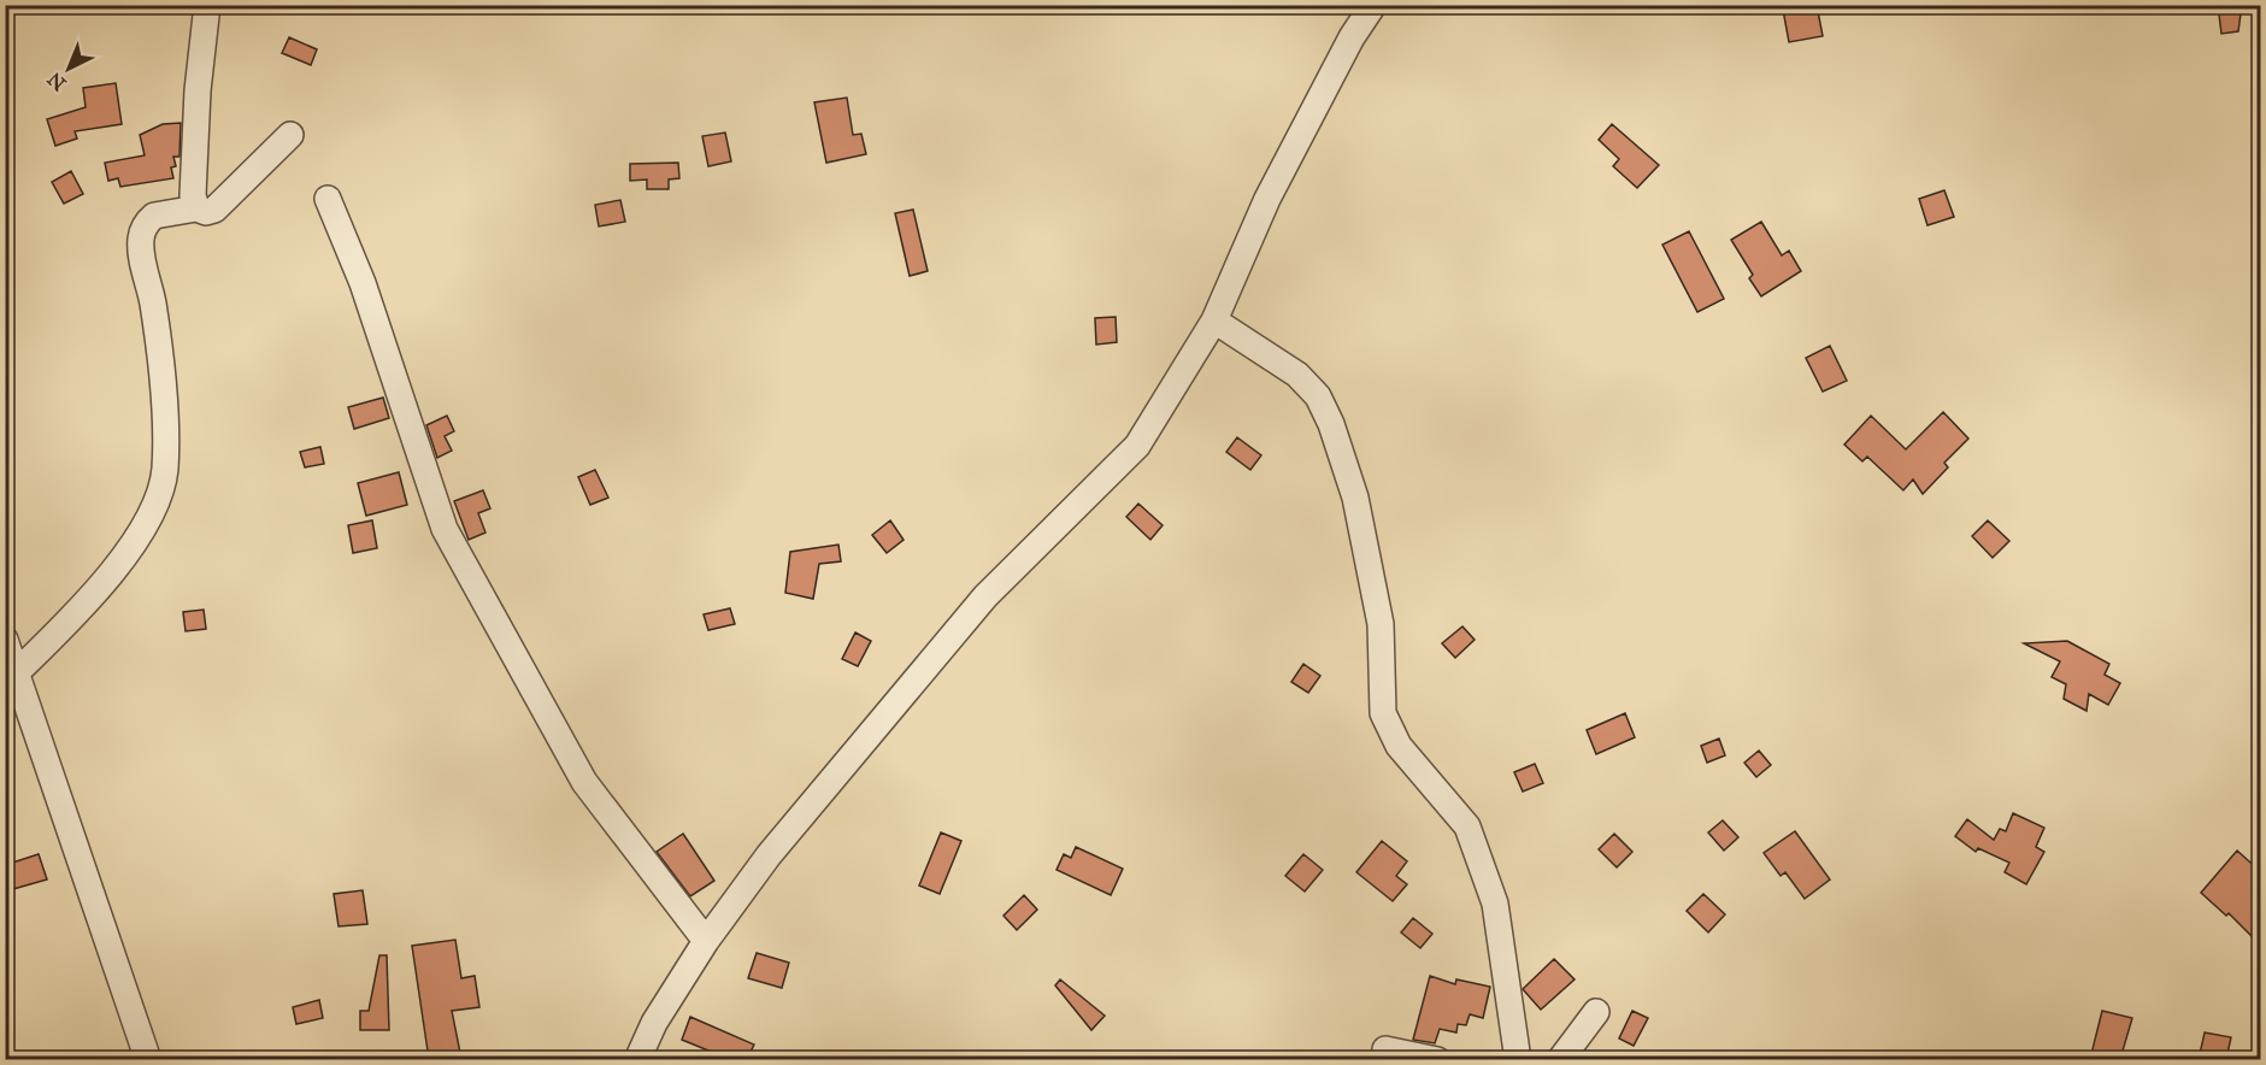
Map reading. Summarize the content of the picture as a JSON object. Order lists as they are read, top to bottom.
{
  "north": "bottom left"
}
